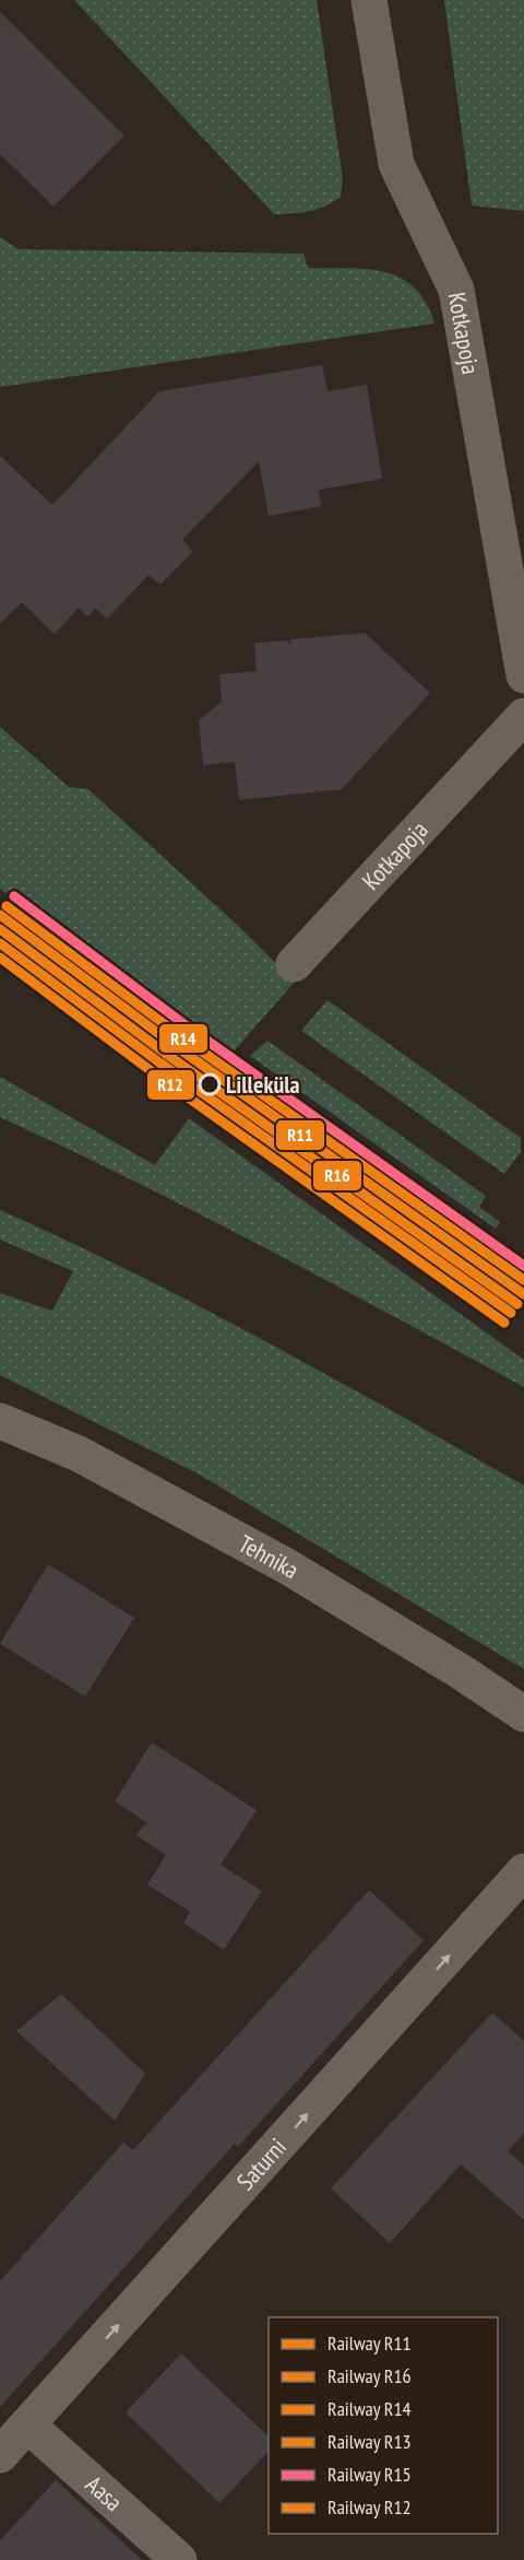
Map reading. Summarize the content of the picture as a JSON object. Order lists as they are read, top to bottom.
{
  "streets": {
    "main road": ["Tehnika"],
    "street": ["Kotkapoja", "Saturni", "Aasa"]
  },
  "crossings": [
    ["Saturni", "Aasa"]
  ],
  "one_way": ["Saturni"],
  "places": ["Lilleküla"],
  "lines": [
    "rail line R15",
    "rail line R14",
    "rail line R11",
    "rail line R16",
    "rail line R13",
    "rail line R12"
  ],
  "legend": [
    "Railway R11",
    "Railway R16",
    "Railway R14",
    "Railway R13",
    "Railway R15",
    "Railway R12"
  ]
}
